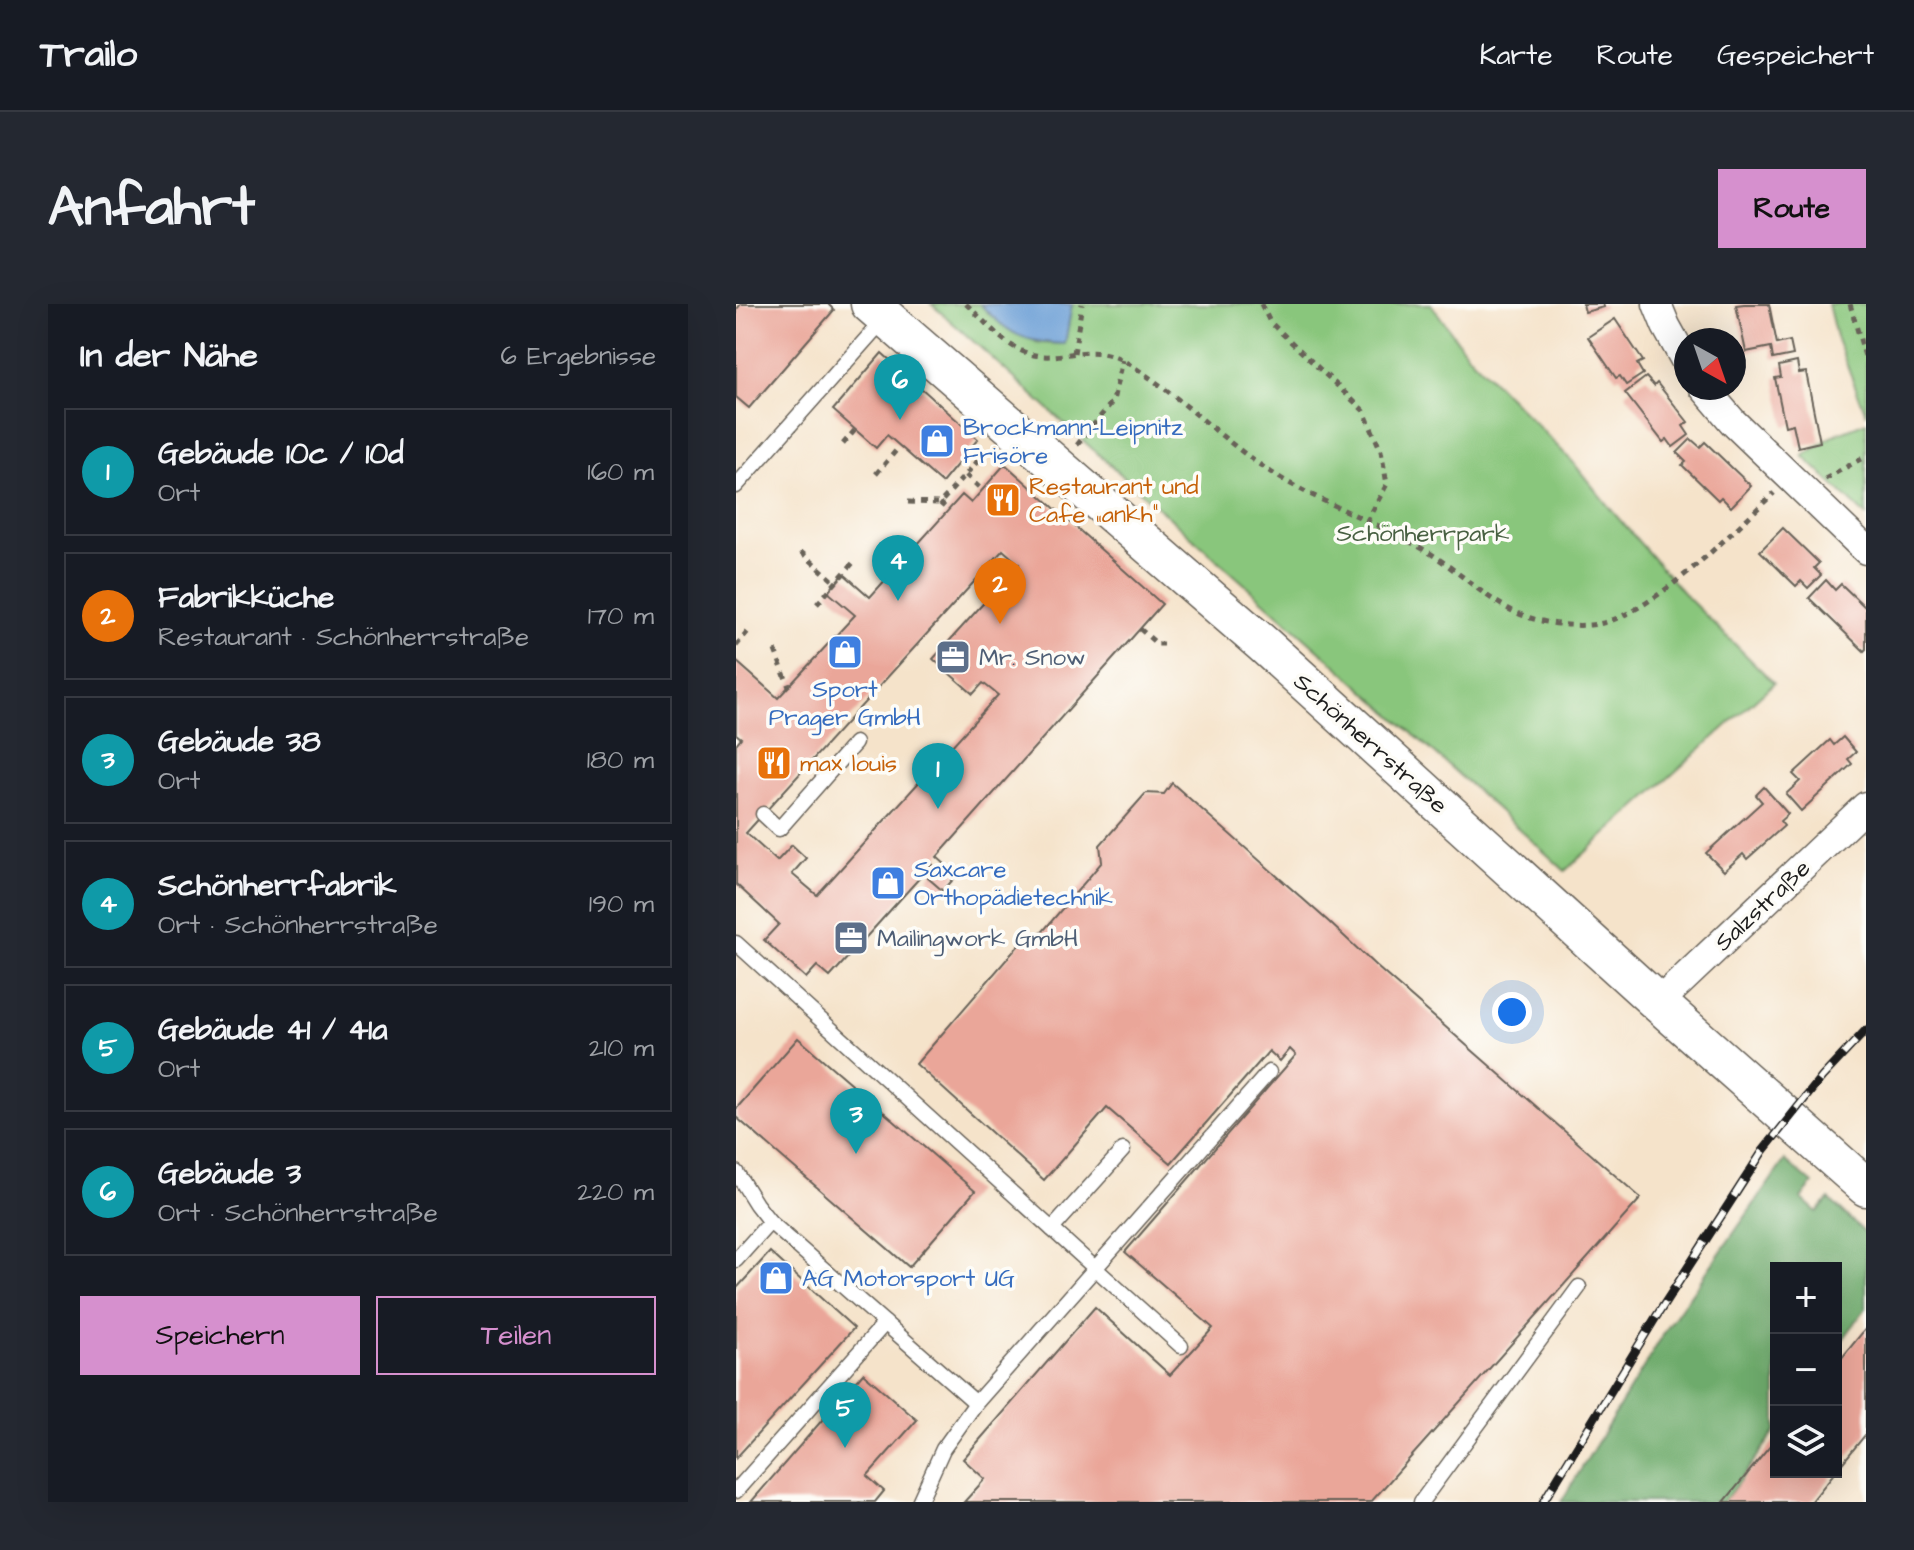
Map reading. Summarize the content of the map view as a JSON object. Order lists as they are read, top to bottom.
{
  "streets": {
    "main road": ["Schönherrstraße"],
    "street": ["Salzstraße"]
  },
  "crossings": [
    ["Schönherrstraße", "Salzstraße"]
  ],
  "parks": ["Schönherrpark"],
  "places": {
    "shop": [
      "Brockmann-Leipnitz Frisöre",
      "Sport Prager GmbH",
      "Saxcare Orthopädietechnik",
      "AG Motorsport UG"
    ],
    "restaurant": ["Restaurant und Cafe „ankh“", "max louis"],
    "office": ["Mr. Snow", "Mailingwork GmbH"]
  },
  "north": "bottom right",
  "page": {
    "header": "Trailo",
    "nav": ["Karte", "Route", "Gespeichert"],
    "title": "Anfahrt",
    "buttons": [
      "Route",
      ["Speichern", "Teilen"]
    ],
    "heading": ["In der Nähe", "6 Ergebnisse"],
    "pins": [
      "6",
      "4",
      "2",
      "1",
      "3",
      "5"
    ],
    "list": [
      {
        "mark": "1",
        "name": "Gebäude 10c / 10d",
        "note": "Ort",
        "value": "160 m"
      },
      {
        "mark": "2",
        "name": "Fabrikküche",
        "note": "Restaurant · Schönherrstraße",
        "value": "170 m"
      },
      {
        "mark": "3",
        "name": "Gebäude 38",
        "note": "Ort",
        "value": "180 m"
      },
      {
        "mark": "4",
        "name": "Schönherrfabrik",
        "note": "Ort · Schönherrstraße",
        "value": "190 m"
      },
      {
        "mark": "5",
        "name": "Gebäude 41 / 41a",
        "note": "Ort",
        "value": "210 m"
      },
      {
        "mark": "6",
        "name": "Gebäude 3",
        "note": "Ort · Schönherrstraße",
        "value": "220 m"
      }
    ],
    "map_buttons": ["+", "−"]
  }
}
